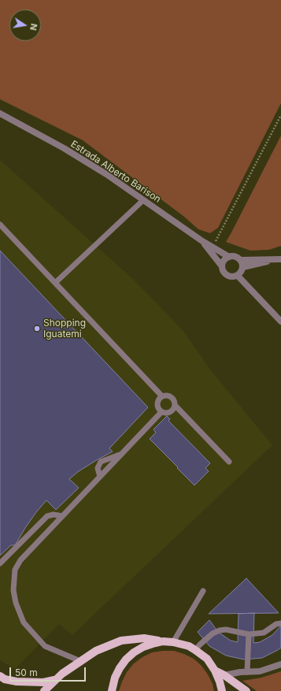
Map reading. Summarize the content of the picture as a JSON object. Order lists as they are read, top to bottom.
{
  "streets": {
    "street": ["Estrada Alberto Barison"]
  },
  "places": ["Shopping Iguatemi"],
  "scale_bar": "50 m",
  "north": "right"
}
